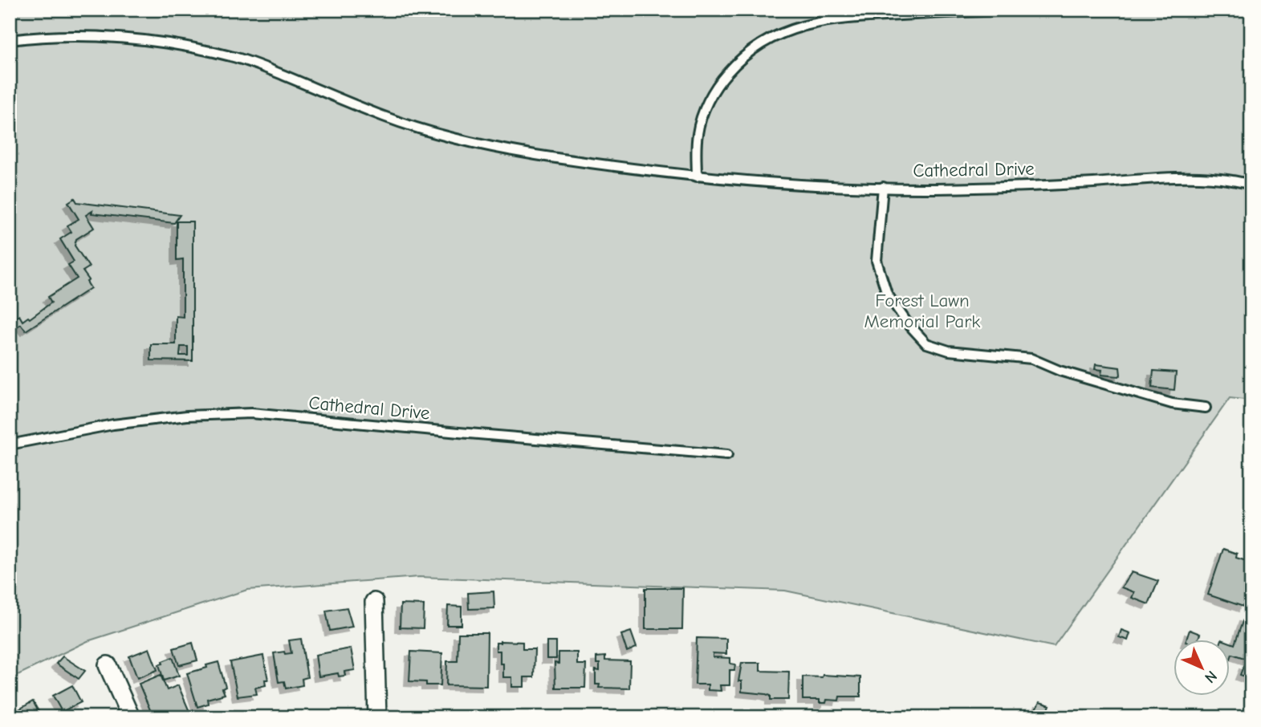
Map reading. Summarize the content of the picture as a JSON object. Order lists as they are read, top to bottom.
{
  "streets": {
    "lane": ["Cathedral Drive"]
  },
  "parks": ["Forest Lawn Memorial Park"],
  "north": "bottom right"
}
